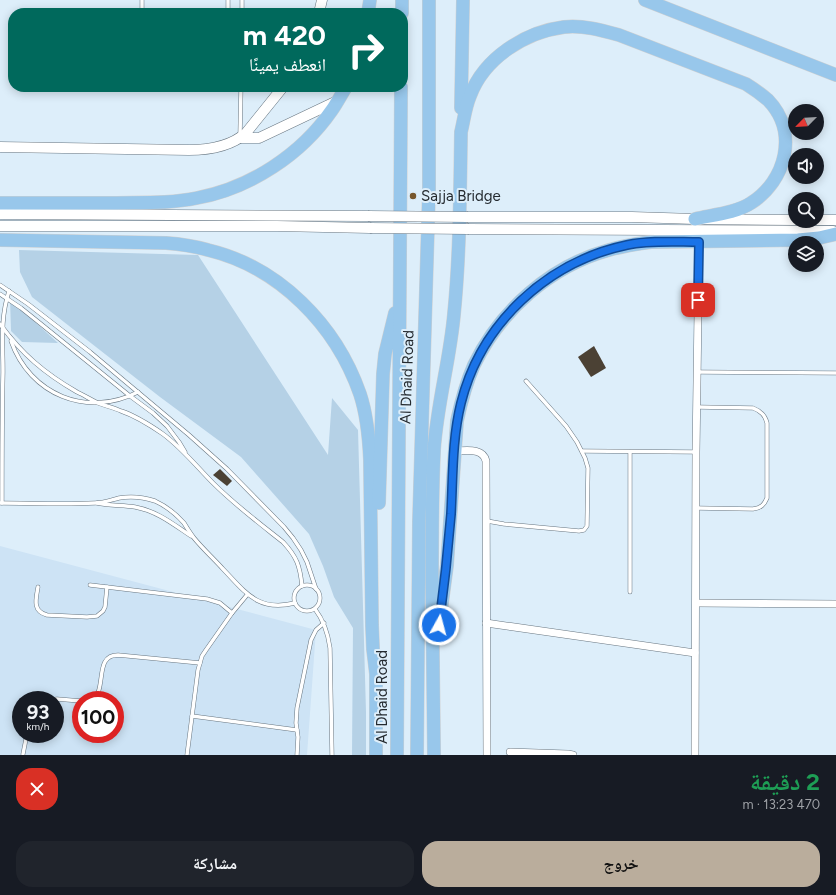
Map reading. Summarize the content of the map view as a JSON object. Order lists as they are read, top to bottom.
{
  "streets": {
    "highway": ["Al Dhaid Road"]
  },
  "places": ["Sajja Bridge"],
  "north": "bottom left",
  "page": {
    "turn": ["420 m", "انعطف يمينًا"],
    "speed": "93 km/h",
    "limit": "100",
    "heading": ["2 دقيقة", "470 m · 13:23"],
    "buttons": ["خروج", "مشاركة"]
  }
}
